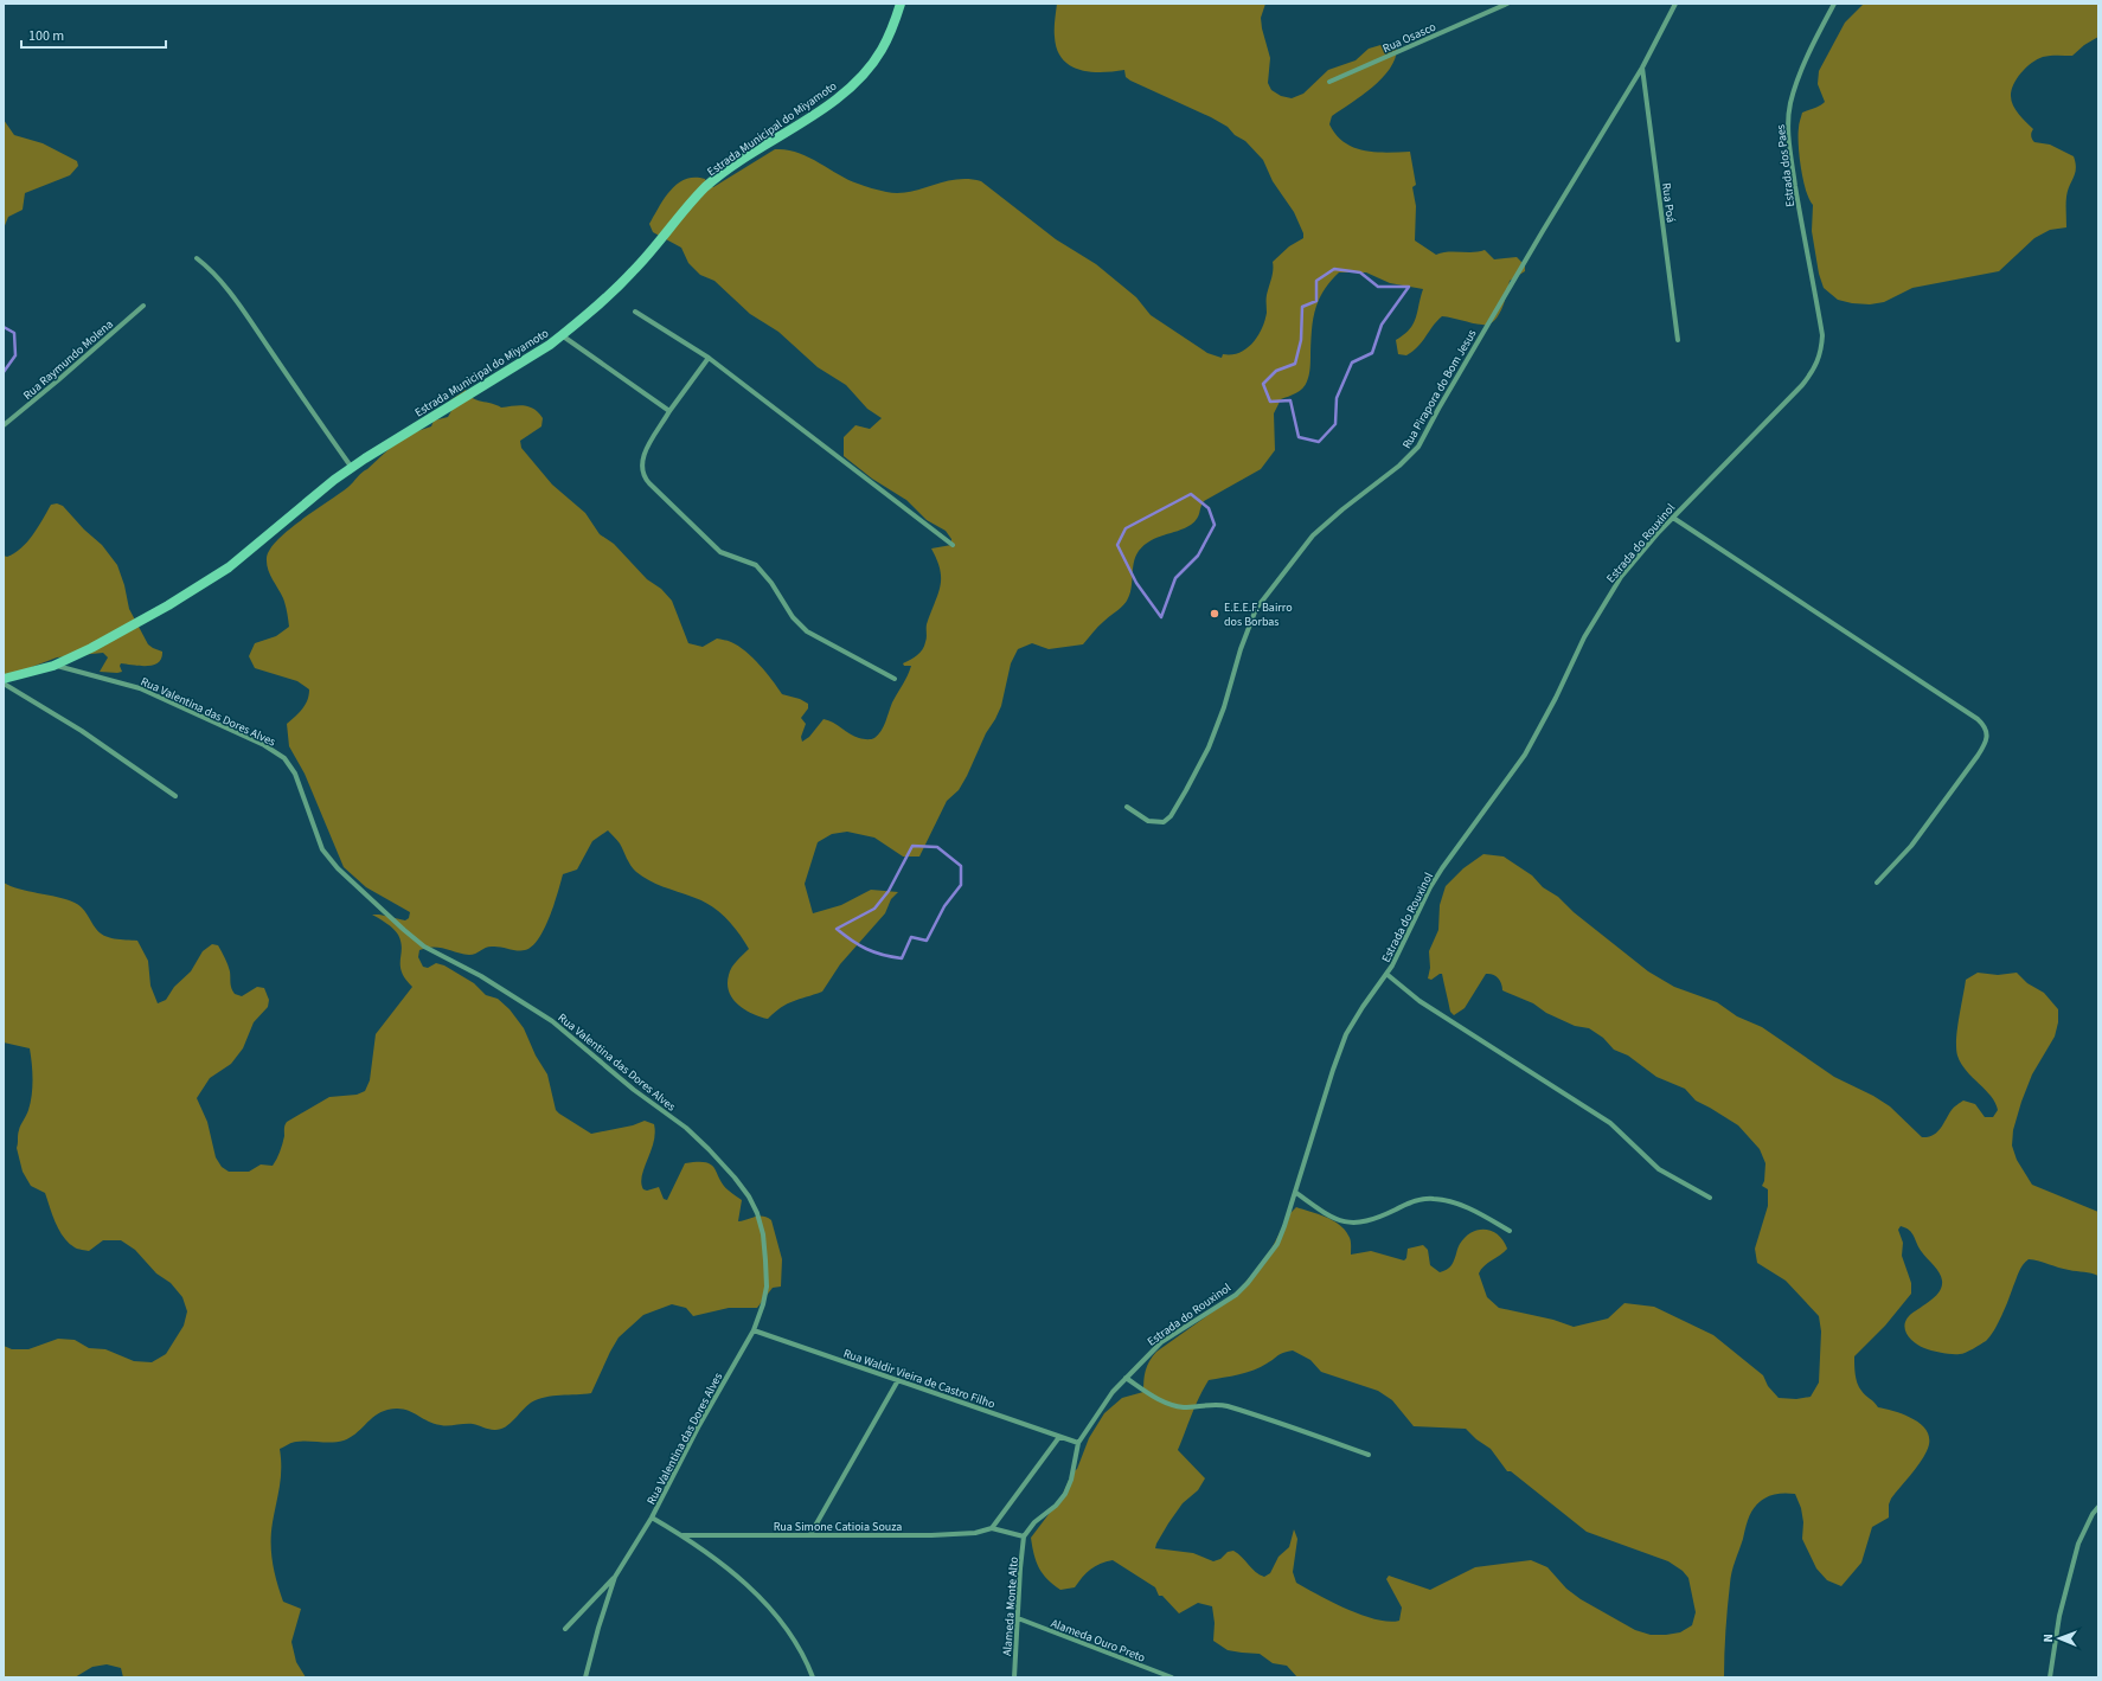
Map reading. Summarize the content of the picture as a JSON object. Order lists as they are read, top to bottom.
{
  "streets": {
    "street": [
      "Rua Osasco",
      "Estrada Municipal do Miyamoto",
      "Estrada dos Paes",
      "Rua Poá",
      "Rua Raymundo Molena",
      "Rua Pirapora do Bom Jesus",
      "Estrada do Rouxinol",
      "Rua Valentina das Dores Alves",
      "Rua Waldir Vieira de Castro Filho",
      "Rua Simone Catioia Souza",
      "Alameda Monte Alto",
      "Alameda Ouro Preto"
    ]
  },
  "crossings": [
    ["Estrada Municipal do Miyamoto", "Rua Valentina das Dores Alves"],
    ["Estrada dos Paes", "Estrada do Rouxinol"],
    ["Rua Poá", "Rua Pirapora do Bom Jesus"],
    ["Estrada do Rouxinol", "Rua Waldir Vieira de Castro Filho"],
    ["Estrada do Rouxinol", "Rua Simone Catioia Souza"],
    ["Estrada do Rouxinol", "Alameda Monte Alto"],
    ["Rua Valentina das Dores Alves", "Rua Waldir Vieira de Castro Filho"],
    ["Rua Simone Catioia Souza", "Alameda Monte Alto"],
    ["Alameda Monte Alto", "Alameda Ouro Preto"]
  ],
  "places": ["E.E.E.F. Bairro dos Borbas"],
  "scale_bar": "100 m",
  "north": "left"
}
